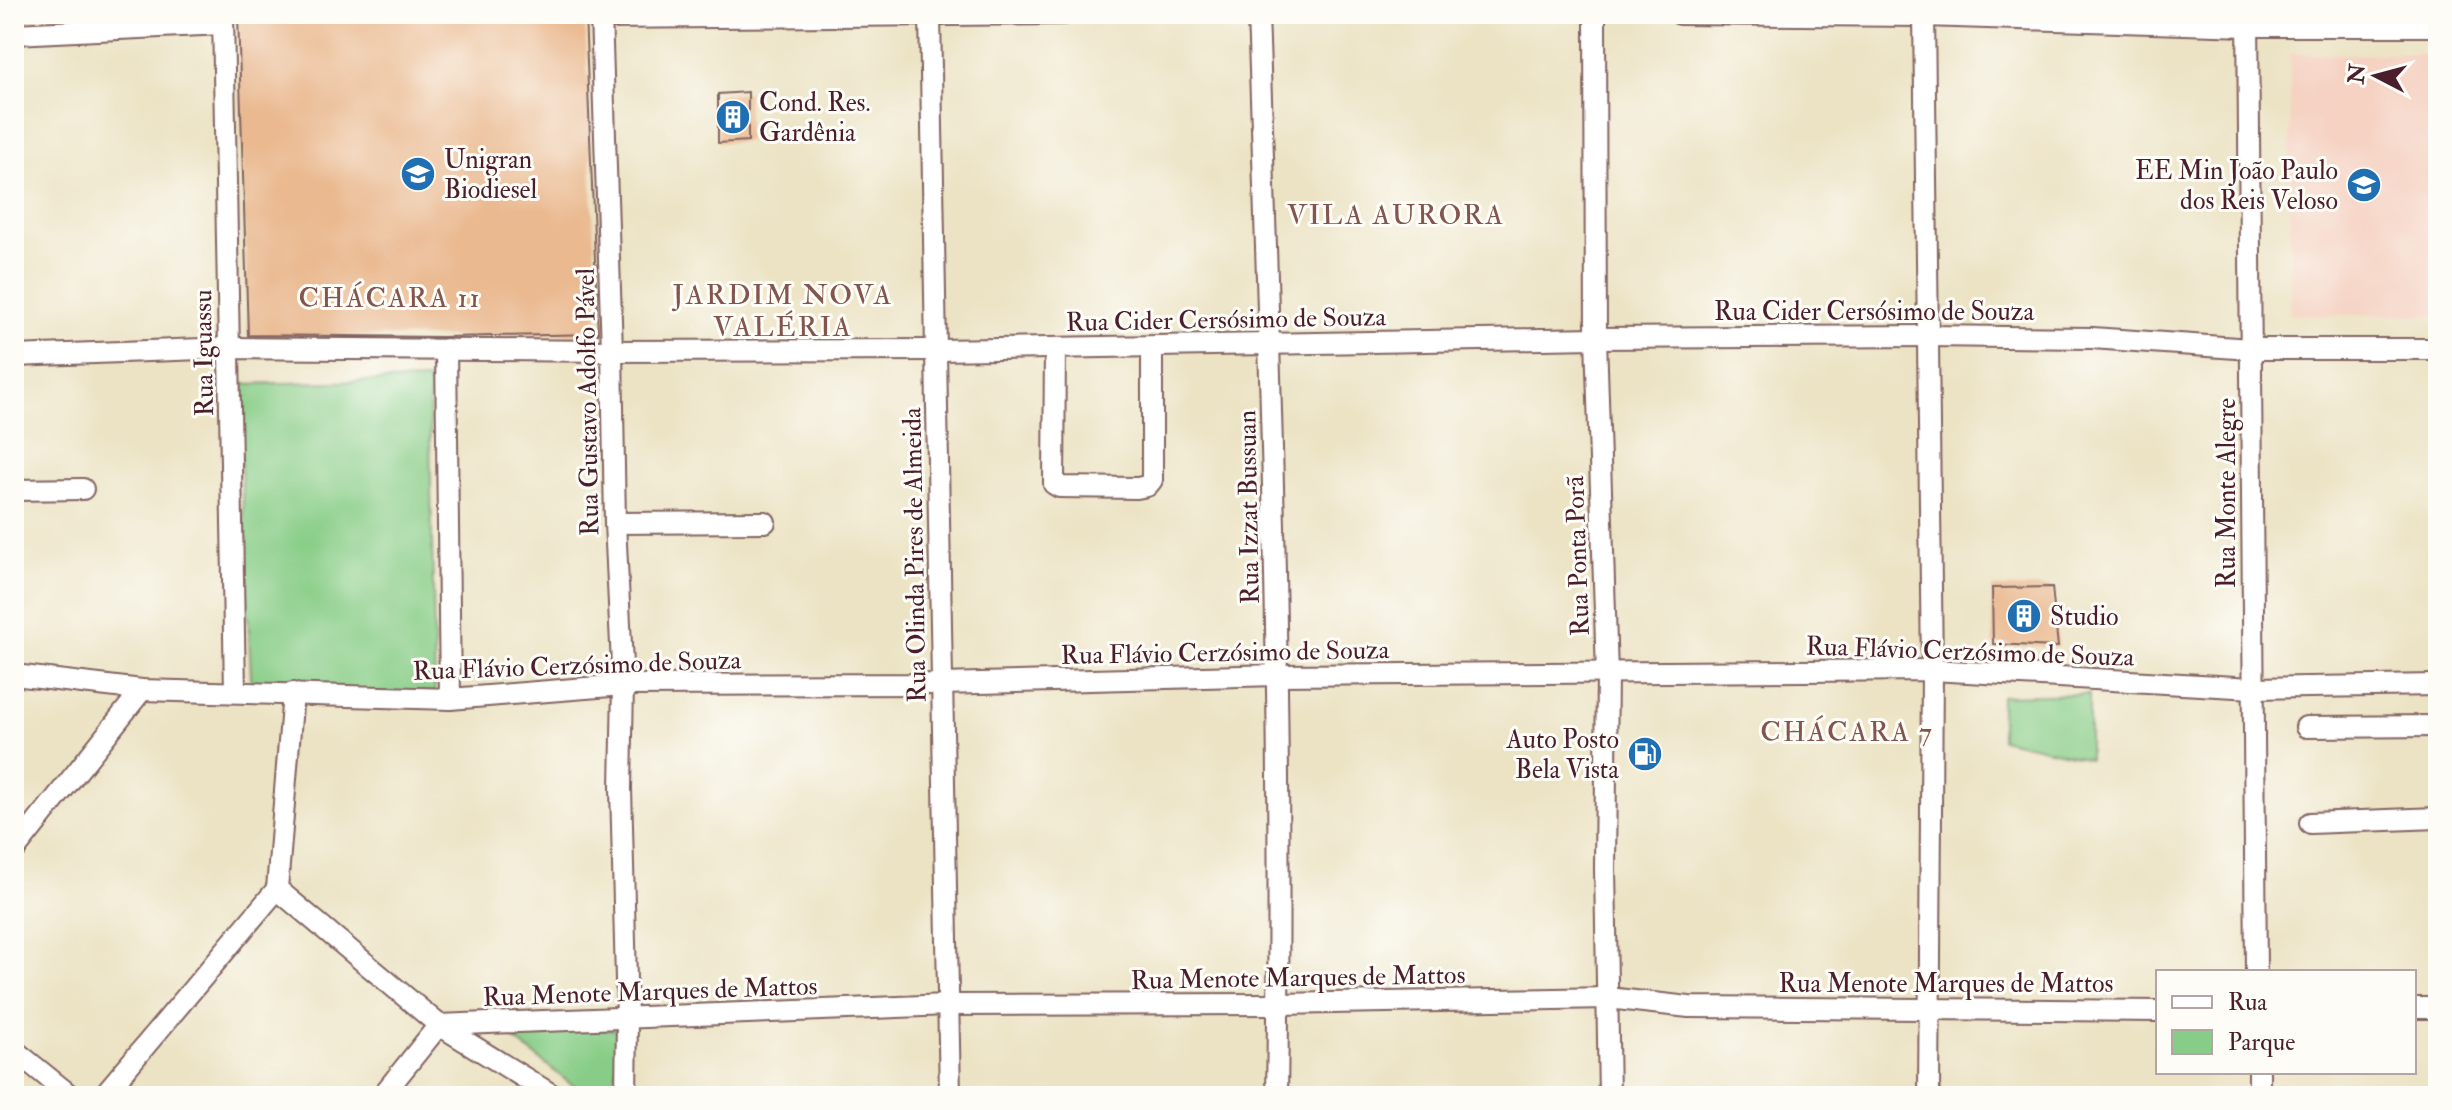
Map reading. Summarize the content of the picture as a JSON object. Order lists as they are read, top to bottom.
{
  "streets": {
    "street": [
      "Rua Cider Cersósimo de Souza",
      "Rua Iguassu",
      "Rua Gustavo Adolfo Pável",
      "Rua Monte Alegre",
      "Rua Izzat Bussuan",
      "Rua Olinda Pires de Almeida",
      "Rua Ponta Porã",
      "Rua Flávio Cerzósimo de Souza",
      "Rua Menote Marques de Mattos"
    ]
  },
  "crossings": [
    ["Rua Cider Cersósimo de Souza", "Rua Iguassu"],
    ["Rua Cider Cersósimo de Souza", "Rua Gustavo Adolfo Pável"],
    ["Rua Cider Cersósimo de Souza", "Rua Monte Alegre"],
    ["Rua Cider Cersósimo de Souza", "Rua Izzat Bussuan"],
    ["Rua Cider Cersósimo de Souza", "Rua Olinda Pires de Almeida"],
    ["Rua Cider Cersósimo de Souza", "Rua Ponta Porã"],
    ["Rua Iguassu", "Rua Flávio Cerzósimo de Souza"],
    ["Rua Gustavo Adolfo Pável", "Rua Flávio Cerzósimo de Souza"],
    ["Rua Gustavo Adolfo Pável", "Rua Menote Marques de Mattos"],
    ["Rua Monte Alegre", "Rua Flávio Cerzósimo de Souza"],
    ["Rua Izzat Bussuan", "Rua Flávio Cerzósimo de Souza"],
    ["Rua Izzat Bussuan", "Rua Menote Marques de Mattos"],
    ["Rua Olinda Pires de Almeida", "Rua Flávio Cerzósimo de Souza"],
    ["Rua Olinda Pires de Almeida", "Rua Menote Marques de Mattos"],
    ["Rua Ponta Porã", "Rua Flávio Cerzósimo de Souza"],
    ["Rua Ponta Porã", "Rua Menote Marques de Mattos"]
  ],
  "districts": [
    "VILA AURORA",
    "JARDIM NOVA VALÉRIA",
    "CHÁCARA 11",
    "CHÁCARA 7"
  ],
  "places": {
    "building": ["Cond. Res. Gardênia", "Studio"],
    "school or university": ["Unigran Biodiesel", "EE Min João Paulo dos Reis Veloso"],
    "fuel station": ["Auto Posto Bela Vista"]
  },
  "legend": ["Rua", "Parque"],
  "north": "left"
}
